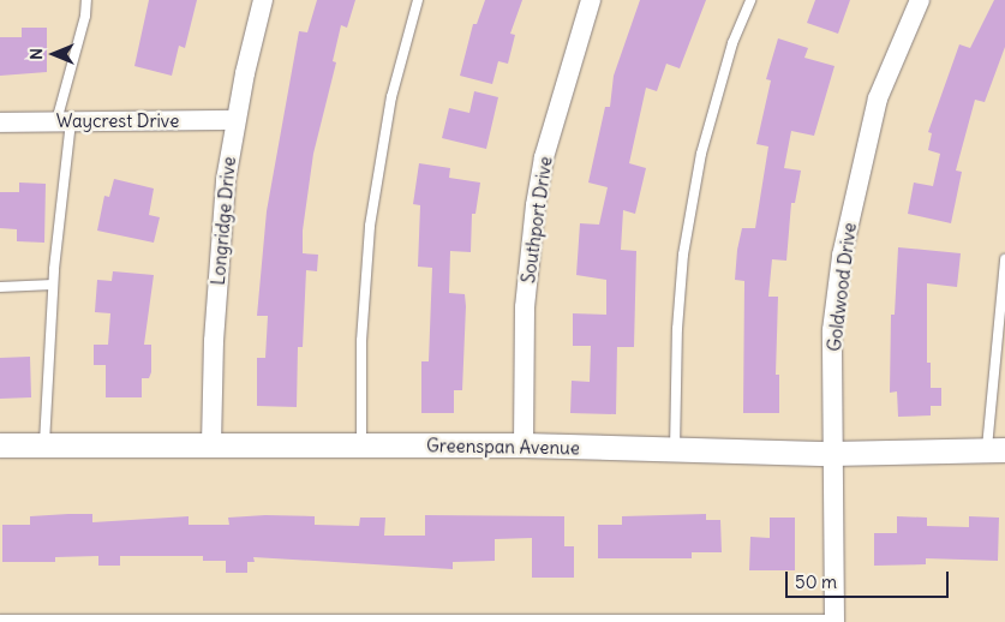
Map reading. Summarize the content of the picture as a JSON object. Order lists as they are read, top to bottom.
{
  "streets": {
    "street": [
      "Waycrest Drive",
      "Southport Drive",
      "Longridge Drive",
      "Goldwood Drive",
      "Greenspan Avenue"
    ]
  },
  "crossings": [
    ["Waycrest Drive", "Longridge Drive"],
    ["Southport Drive", "Greenspan Avenue"],
    ["Longridge Drive", "Greenspan Avenue"],
    ["Goldwood Drive", "Greenspan Avenue"]
  ],
  "scale_bar": "50 m",
  "north": "left"
}
